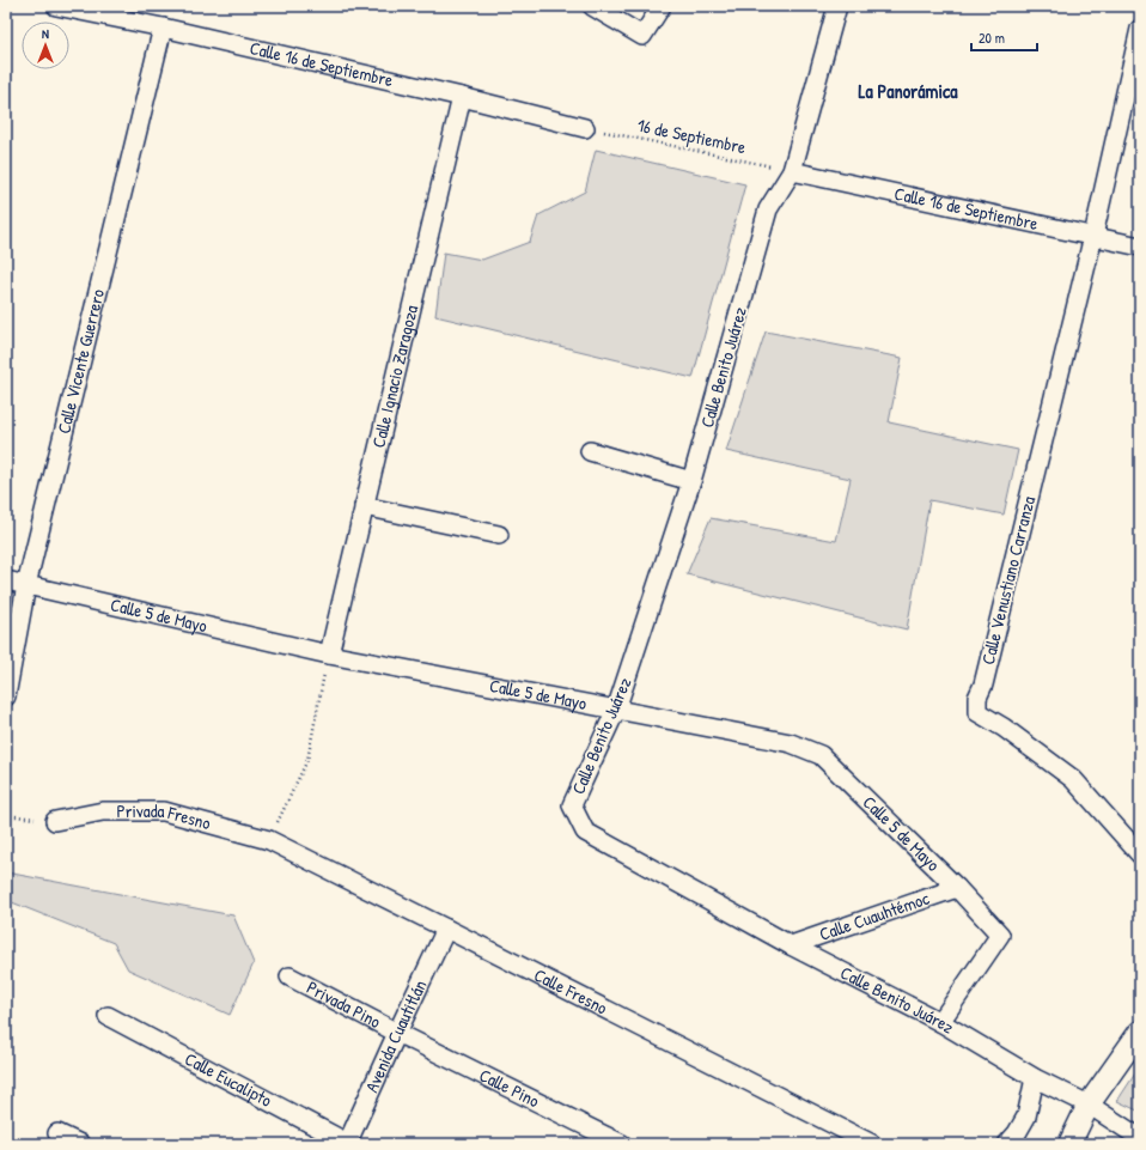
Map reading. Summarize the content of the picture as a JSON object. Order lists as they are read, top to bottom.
{
  "streets": {
    "street": [
      "Calle 16 de Septiembre",
      "Calle Vicente Guerrero",
      "Calle Benito Juárez",
      "Calle Ignacio Zaragoza",
      "Calle Venustiano Carranza",
      "Calle 5 de Mayo",
      "Privada Fresno",
      "Calle Cuauhtémoc",
      "Calle Fresno",
      "Privada Pino",
      "Avenida Cuautitlán",
      "Calle Eucalipto",
      "Calle Pino"
    ],
    "path": ["16 de Septiembre"]
  },
  "crossings": [
    ["Calle 16 de Septiembre", "16 de Septiembre"],
    ["Calle 16 de Septiembre", "Calle Vicente Guerrero"],
    ["Calle 16 de Septiembre", "Calle Benito Juárez"],
    ["Calle 16 de Septiembre", "Calle Ignacio Zaragoza"],
    ["Calle 16 de Septiembre", "Calle Venustiano Carranza"],
    ["16 de Septiembre", "Calle Benito Juárez"],
    ["Calle Vicente Guerrero", "Calle 5 de Mayo"],
    ["Calle Benito Juárez", "Calle 5 de Mayo"],
    ["Calle Benito Juárez", "Calle Cuauhtémoc"],
    ["Calle Ignacio Zaragoza", "Calle 5 de Mayo"],
    ["Calle 5 de Mayo", "Calle Cuauhtémoc"],
    ["Privada Fresno", "Calle Fresno"],
    ["Calle Fresno", "Avenida Cuautitlán"],
    ["Privada Pino", "Avenida Cuautitlán"],
    ["Privada Pino", "Calle Pino"],
    ["Avenida Cuautitlán", "Calle Eucalipto"],
    ["Avenida Cuautitlán", "Calle Pino"]
  ],
  "districts": ["La Panorámica"],
  "scale_bar": "20 m",
  "north": "top"
}
